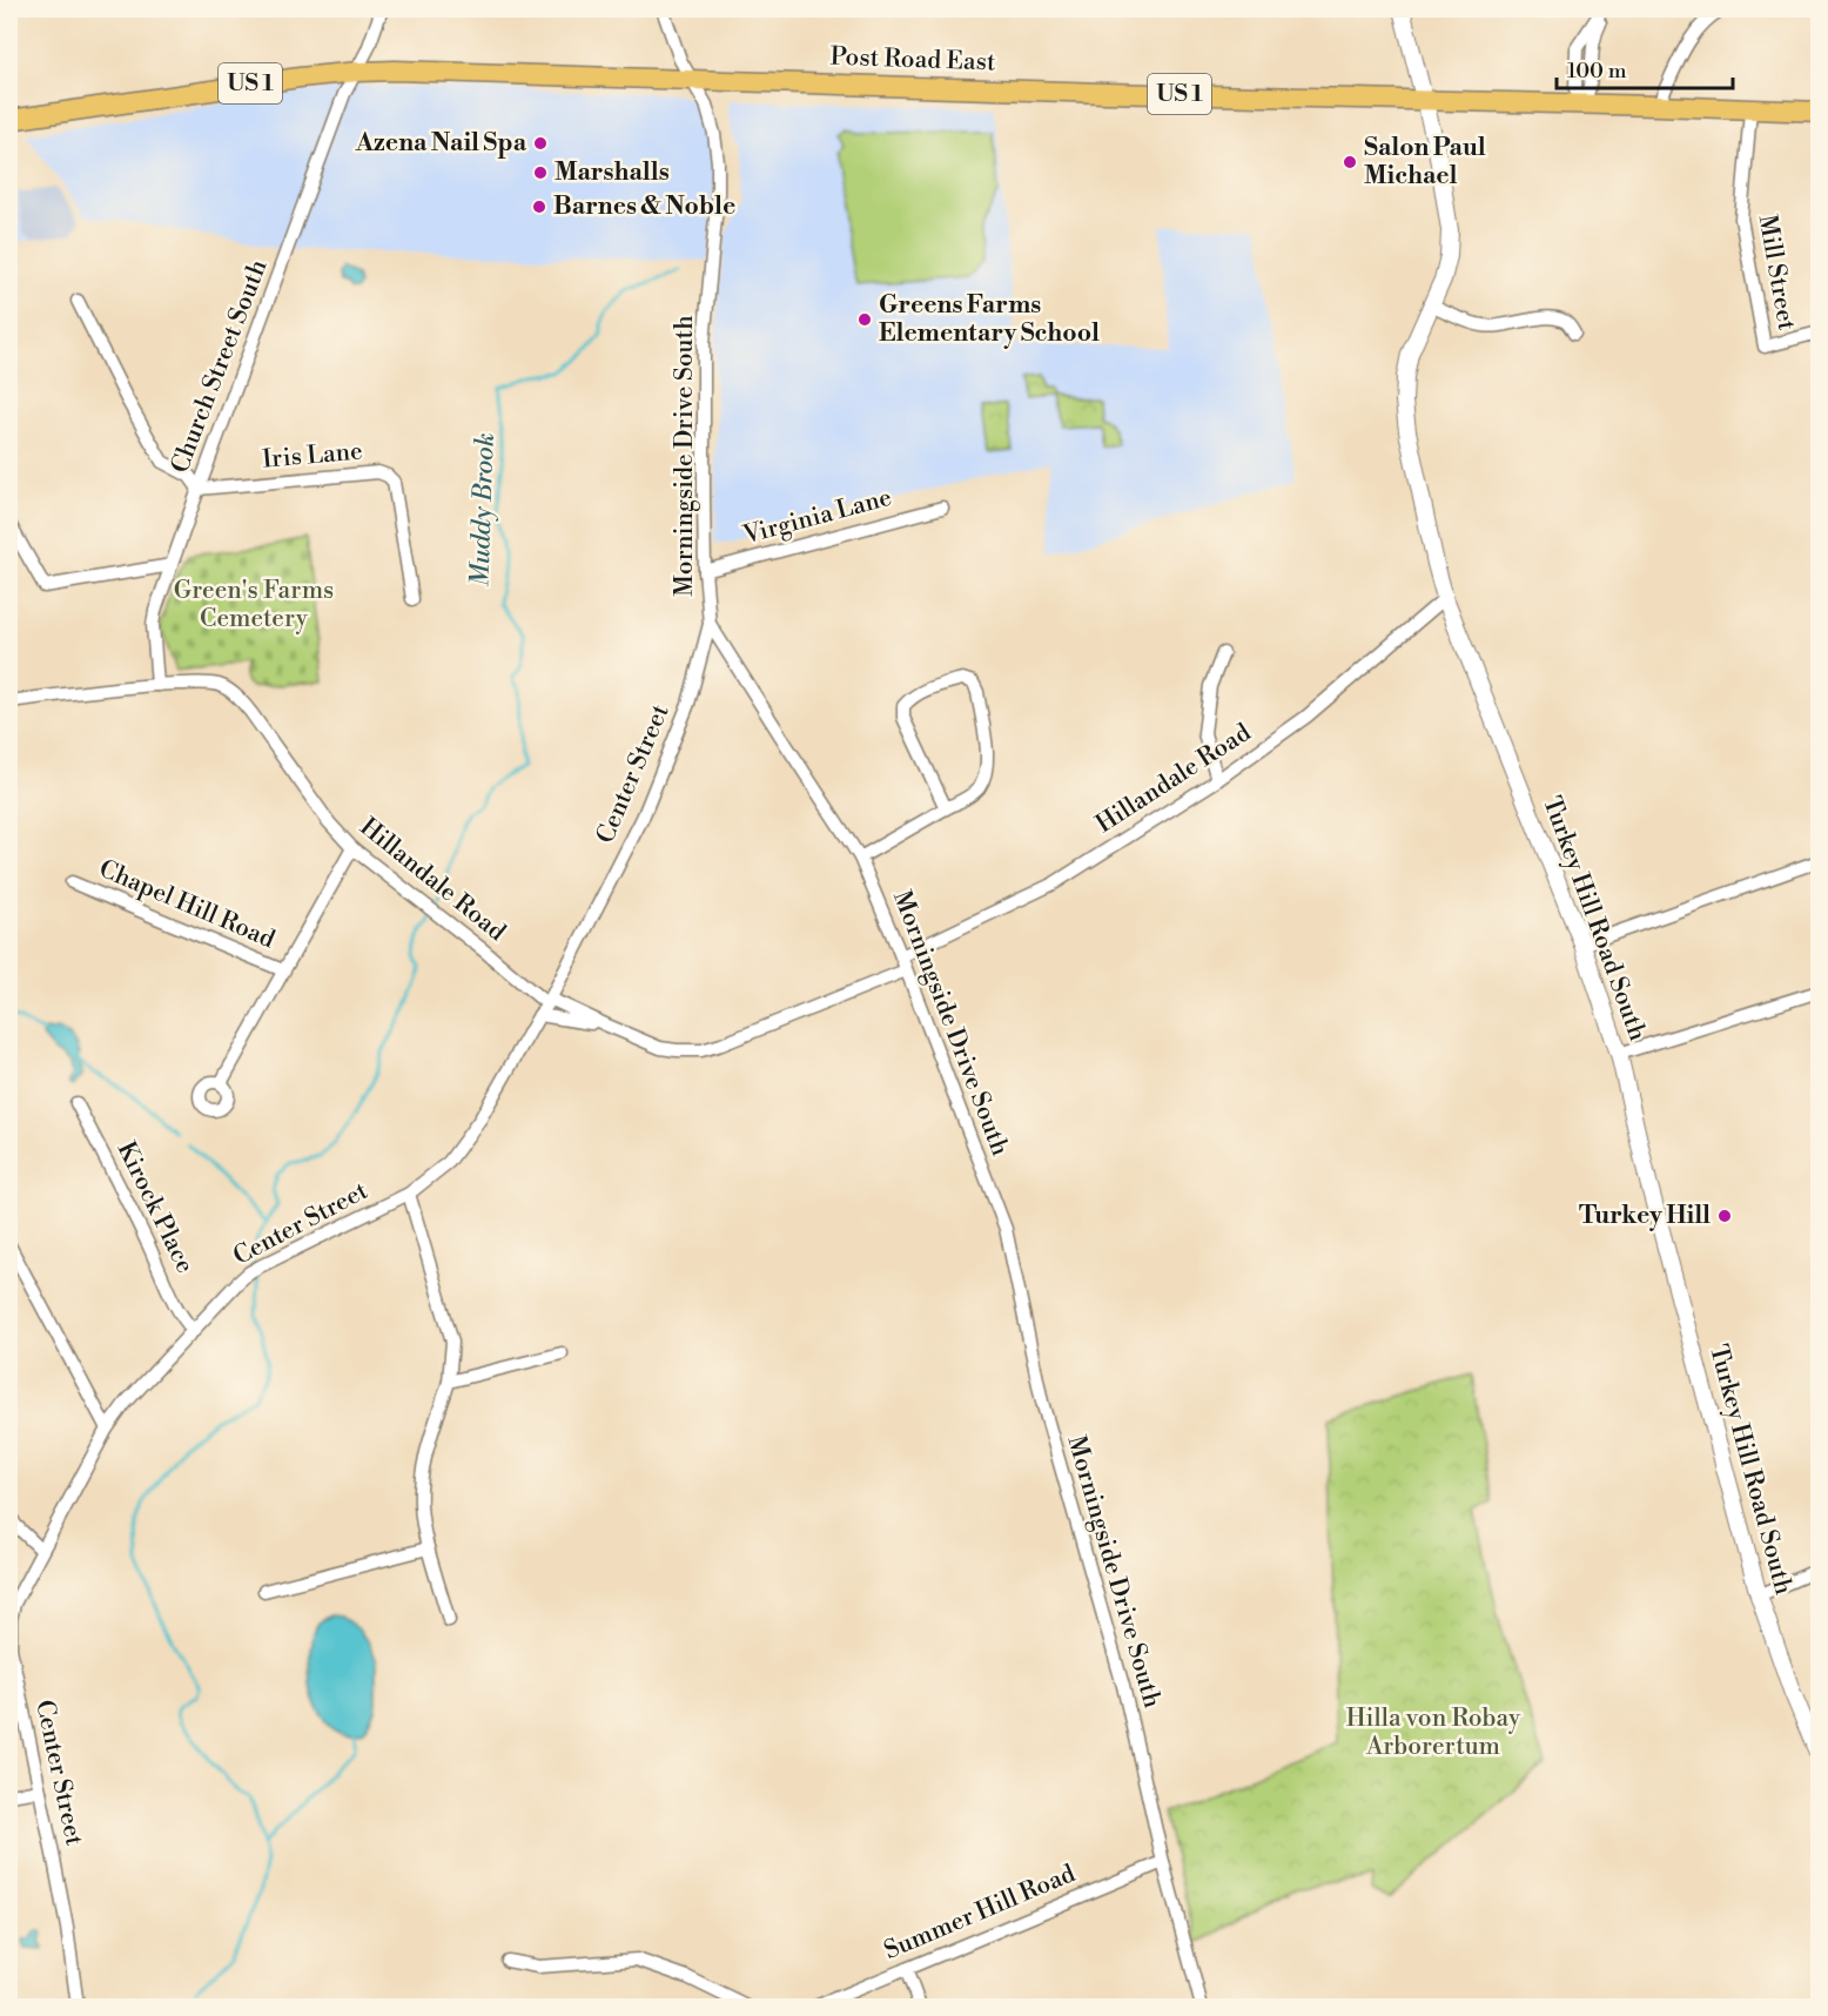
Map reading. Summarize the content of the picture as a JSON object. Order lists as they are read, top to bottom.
{
  "streets": {
    "main road": ["Post Road East", "US 1"],
    "street": [
      "Mill Street",
      "Church Street South",
      "Iris Lane",
      "Morningside Drive South",
      "Virginia Lane",
      "Center Street",
      "Hillandale Road",
      "Chapel Hill Road",
      "Turkey Hill Road South",
      "Kirock Place",
      "Summer Hill Road"
    ]
  },
  "crossings": [
    ["Post Road East", "Mill Street"],
    ["Post Road East", "Church Street South"],
    ["Post Road East", "Morningside Drive South"],
    ["Post Road East", "Turkey Hill Road South"],
    ["Church Street South", "Iris Lane"],
    ["Church Street South", "Hillandale Road"],
    ["Morningside Drive South", "Virginia Lane"],
    ["Morningside Drive South", "Center Street"],
    ["Morningside Drive South", "Hillandale Road"],
    ["Morningside Drive South", "Summer Hill Road"],
    ["Center Street", "Hillandale Road"],
    ["Center Street", "Kirock Place"],
    ["Hillandale Road", "Chapel Hill Road"],
    ["Hillandale Road", "Turkey Hill Road South"]
  ],
  "water": ["Muddy Brook"],
  "parks": ["Green's Farms Cemetery", "Hilla von Robay Arborertum"],
  "places": [
    "Azena Nail Spa",
    "Salon Paul Michael",
    "Marshalls",
    "Barnes & Noble",
    "Greens Farms Elementary School",
    "Turkey Hill"
  ],
  "scale_bar": "100 m"
}
